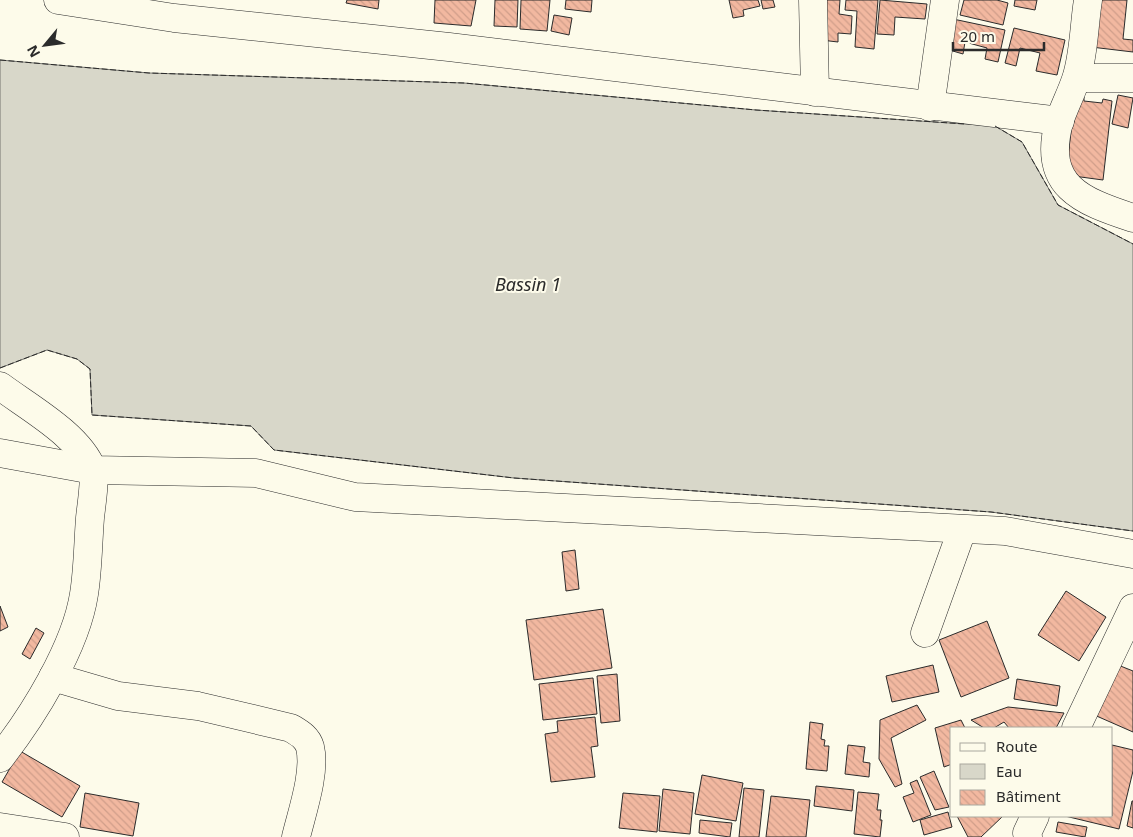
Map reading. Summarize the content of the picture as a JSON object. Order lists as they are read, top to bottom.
{
  "water": ["Bassin 1"],
  "legend": ["Route", "Eau", "Bâtiment"],
  "scale_bar": "20 m",
  "north": "bottom left"
}
